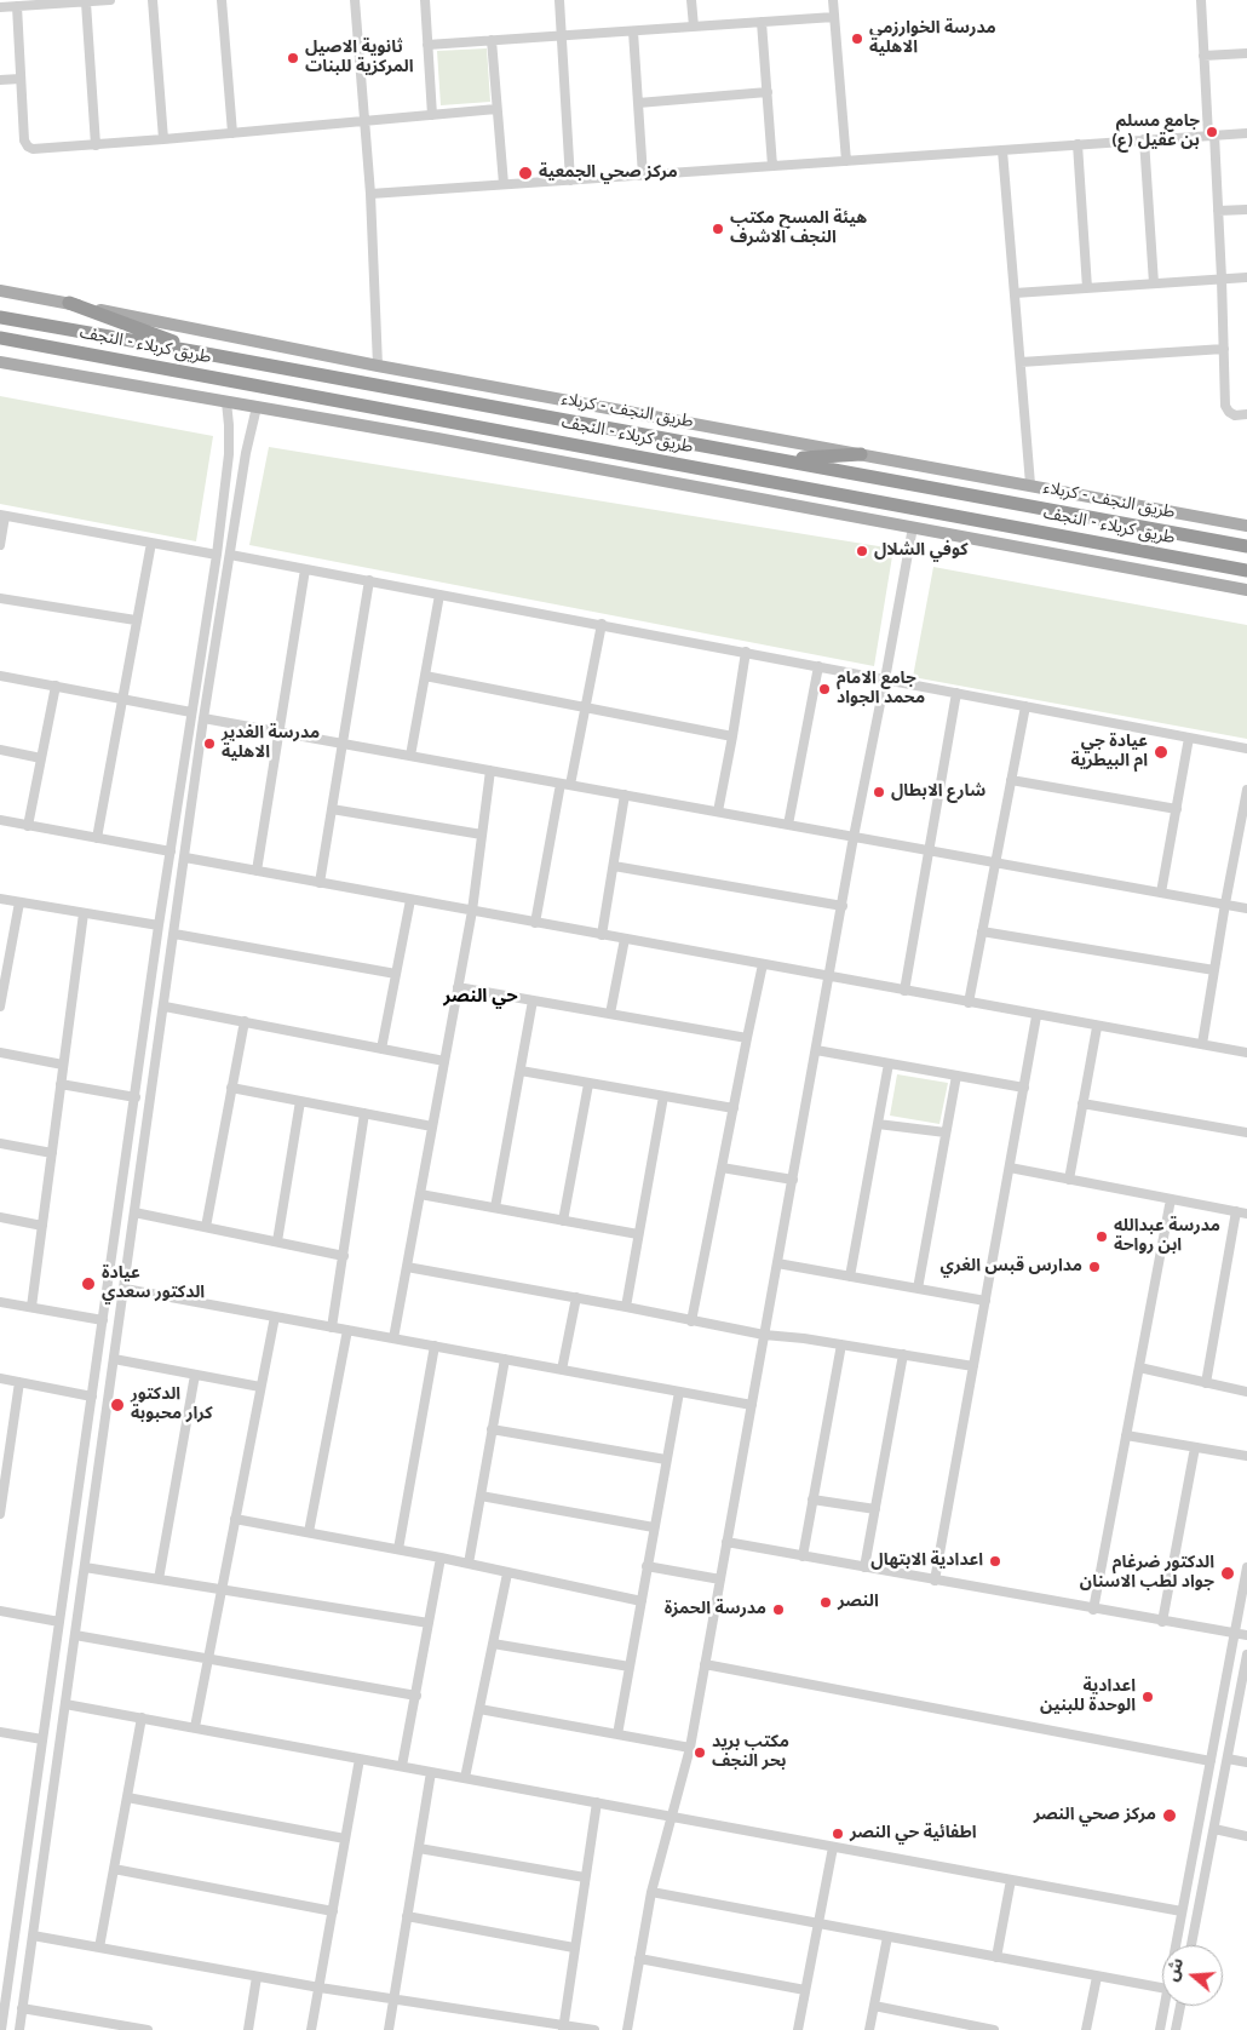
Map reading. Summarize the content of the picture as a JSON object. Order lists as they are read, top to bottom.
{
  "streets": {
    "highway": ["طريق کربلاء - النجف", "طريق النجف - کربلاء"]
  },
  "districts": ["حي النصر"],
  "places": [
    "مدرسة الخوارزمي الاهلية",
    "ثانوية الاصيل المركزية للبنات",
    "جامع مسلم بن عقيل (ع)",
    "مركز صحي الجمعية",
    "هيئة المسح مكتب النجف الاشرف",
    "كوفي الشلال",
    "جامع الامام محمد الجواد",
    "مدرسة الغدير الاهلية",
    "عيادة جي ام البيطرية",
    "شارع الابطال",
    "مدرسة عبدالله ابن رواحة",
    "مدارس قبس الغري",
    "عيادة الدكتور سعدي",
    "الدكتور كرار محبوبة",
    "اعدادية الابتهال",
    "الدكتور ضرغام جواد لطب الاسنان",
    "النصر",
    "مدرسة الحمزة",
    "اعدادية الوحدة للبنين",
    "مكتب بريد بحر النجف",
    "مركز صحي النصر",
    "اطفائية حي النصر"
  ],
  "north": "left"
}
